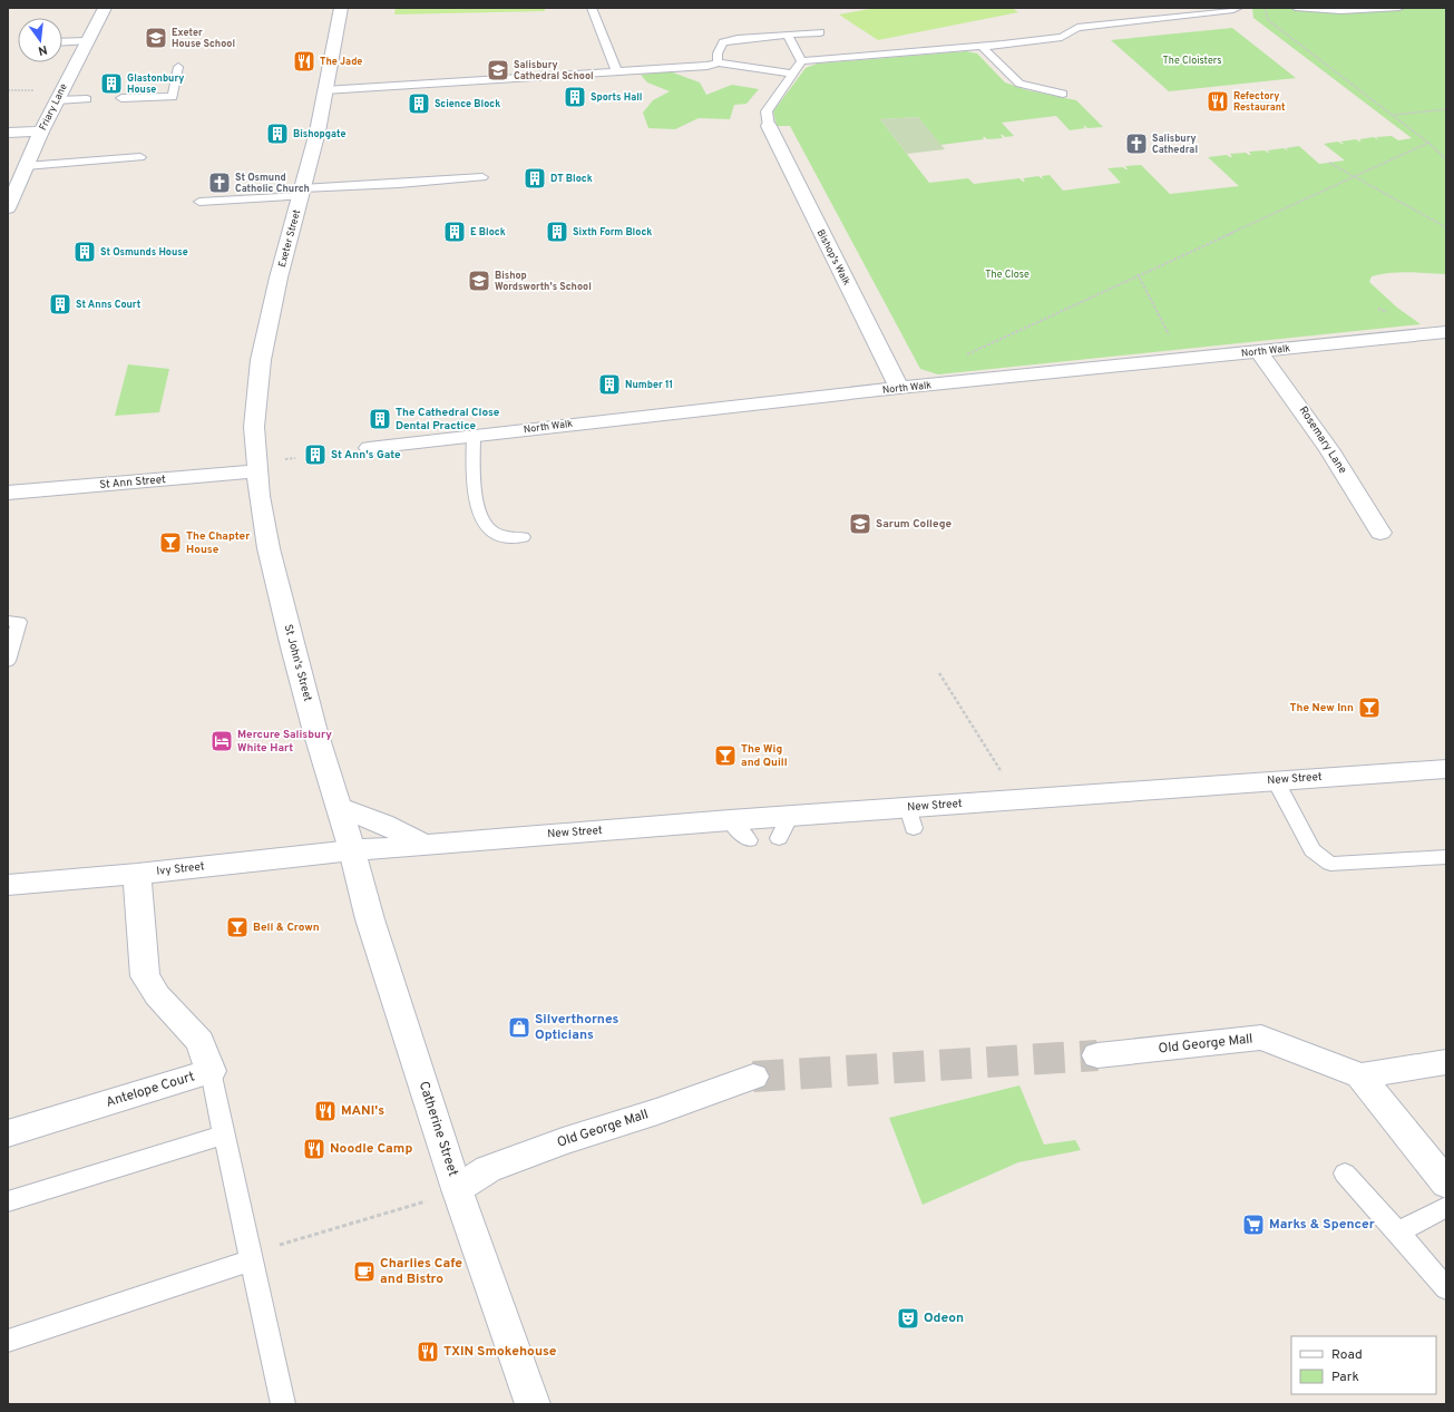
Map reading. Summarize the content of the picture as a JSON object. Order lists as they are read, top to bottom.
{
  "streets": {
    "street": [
      "Friary Lane",
      "Exeter Street",
      "Bishop's Walk",
      "North Walk",
      "Rosemary Lane",
      "St Ann Street",
      "St John's Street",
      "New Street",
      "Ivy Street",
      "Old George Mall",
      "Antelope Court",
      "Catherine Street"
    ]
  },
  "crossings": [
    ["Exeter Street", "St Ann Street"],
    ["Exeter Street", "St John's Street"],
    ["Bishop's Walk", "North Walk"],
    ["North Walk", "Rosemary Lane"],
    ["St Ann Street", "St John's Street"],
    ["St John's Street", "New Street"],
    ["St John's Street", "Ivy Street"],
    ["St John's Street", "Catherine Street"],
    ["New Street", "Ivy Street"],
    ["New Street", "Catherine Street"],
    ["Ivy Street", "Catherine Street"],
    ["Old George Mall", "Catherine Street"]
  ],
  "parks": ["The Cloisters", "The Close"],
  "places": {
    "school or university": [
      "Exeter House School",
      "Salisbury Cathedral School",
      "Bishop Wordsworth's School",
      "Sarum College"
    ],
    "restaurant": [
      "The Jade",
      "Refectory Restaurant",
      "MANI's",
      "Noodle Camp",
      "TXIN Smokehouse"
    ],
    "building": [
      "Glastonbury House",
      "Sports Hall",
      "Science Block",
      "Bishopgate",
      "DT Block",
      "E Block",
      "Sixth Form Block",
      "St Osmunds House",
      "St Anns Court",
      "Number 11",
      "The Cathedral Close Dental Practice",
      "St Ann's Gate"
    ],
    "church": ["Salisbury Cathedral", "St Osmund Catholic Church"],
    "bar": [
      "The Chapter House",
      "The New Inn",
      "The Wig and Quill",
      "Bell & Crown"
    ],
    "hotel": ["Mercure Salisbury White Hart"],
    "shop": ["Silverthornes Opticians"],
    "supermarket": ["Marks & Spencer"],
    "cafe": ["Charlies Cafe and Bistro"],
    "theatre": ["Odeon"]
  },
  "legend": ["Road", "Park"],
  "north": "bottom"
}
